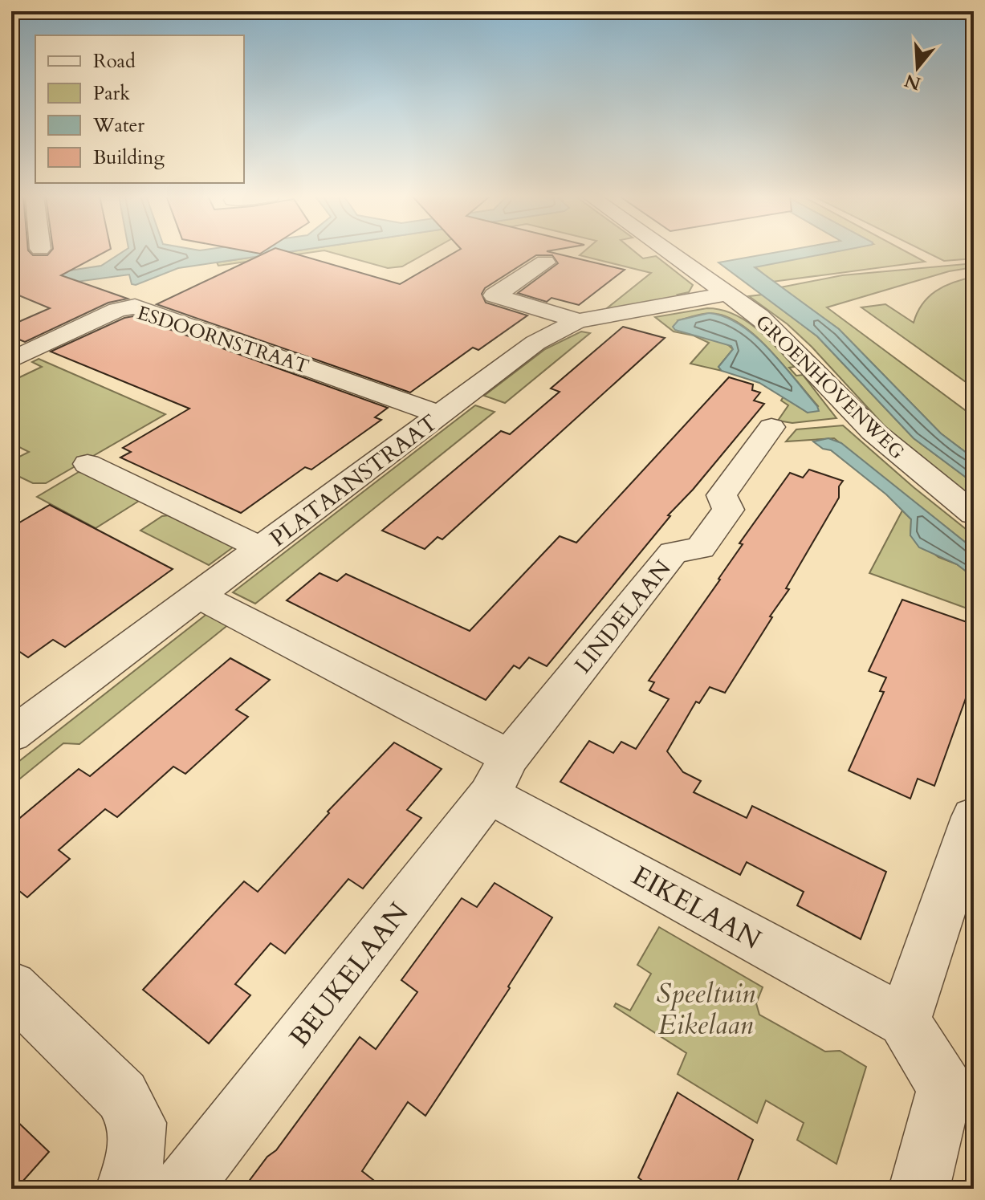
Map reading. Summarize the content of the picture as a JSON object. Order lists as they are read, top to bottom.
{
  "streets": {
    "street": [
      "ESDOORNSTRAAT",
      "GROENHOVENWEG",
      "PLATAANSTRAAT",
      "LINDELAAN",
      "EIKELAAN",
      "BEUKELAAN"
    ]
  },
  "crossings": [
    ["ESDOORNSTRAAT", "PLATAANSTRAAT"],
    ["GROENHOVENWEG", "PLATAANSTRAAT"],
    ["PLATAANSTRAAT", "EIKELAAN"],
    ["LINDELAAN", "EIKELAAN"],
    ["LINDELAAN", "BEUKELAAN"],
    ["EIKELAAN", "BEUKELAAN"]
  ],
  "parks": ["Speeltuin Eikelaan"],
  "legend": [
    "Road",
    "Park",
    "Water",
    "Building"
  ],
  "north": "bottom"
}
